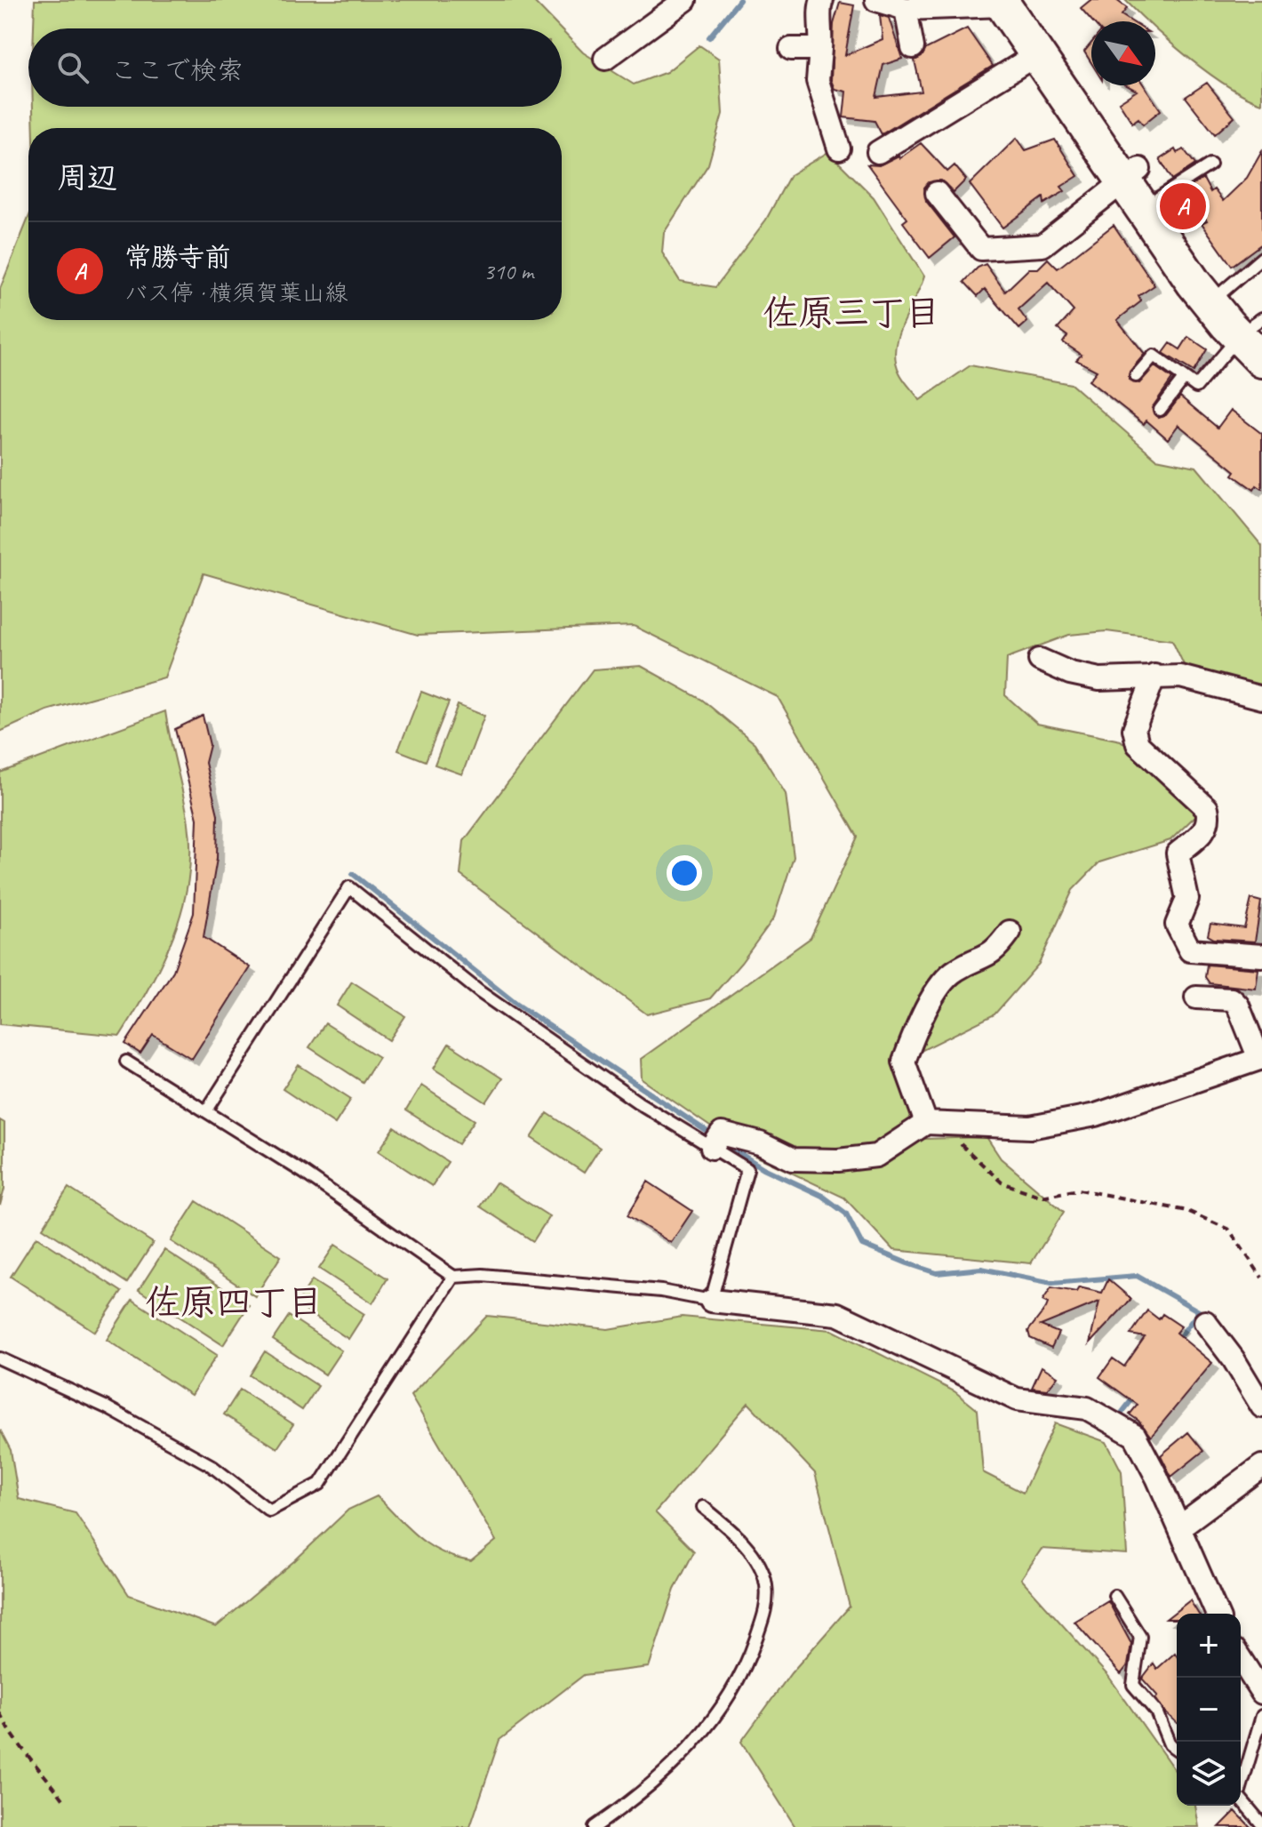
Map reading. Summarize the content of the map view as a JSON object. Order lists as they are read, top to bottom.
{
  "districts": ["佐原三丁目", "佐原四丁目"],
  "north": "bottom right",
  "page": {
    "search": "ここで検索",
    "heading": "周辺",
    "pins": "A",
    "list": [
      {
        "mark": "A",
        "name": "常勝寺前",
        "note": "バス停 · 横須賀葉山線",
        "value": "310 m"
      }
    ],
    "map_buttons": ["+", "−"]
  }
}
